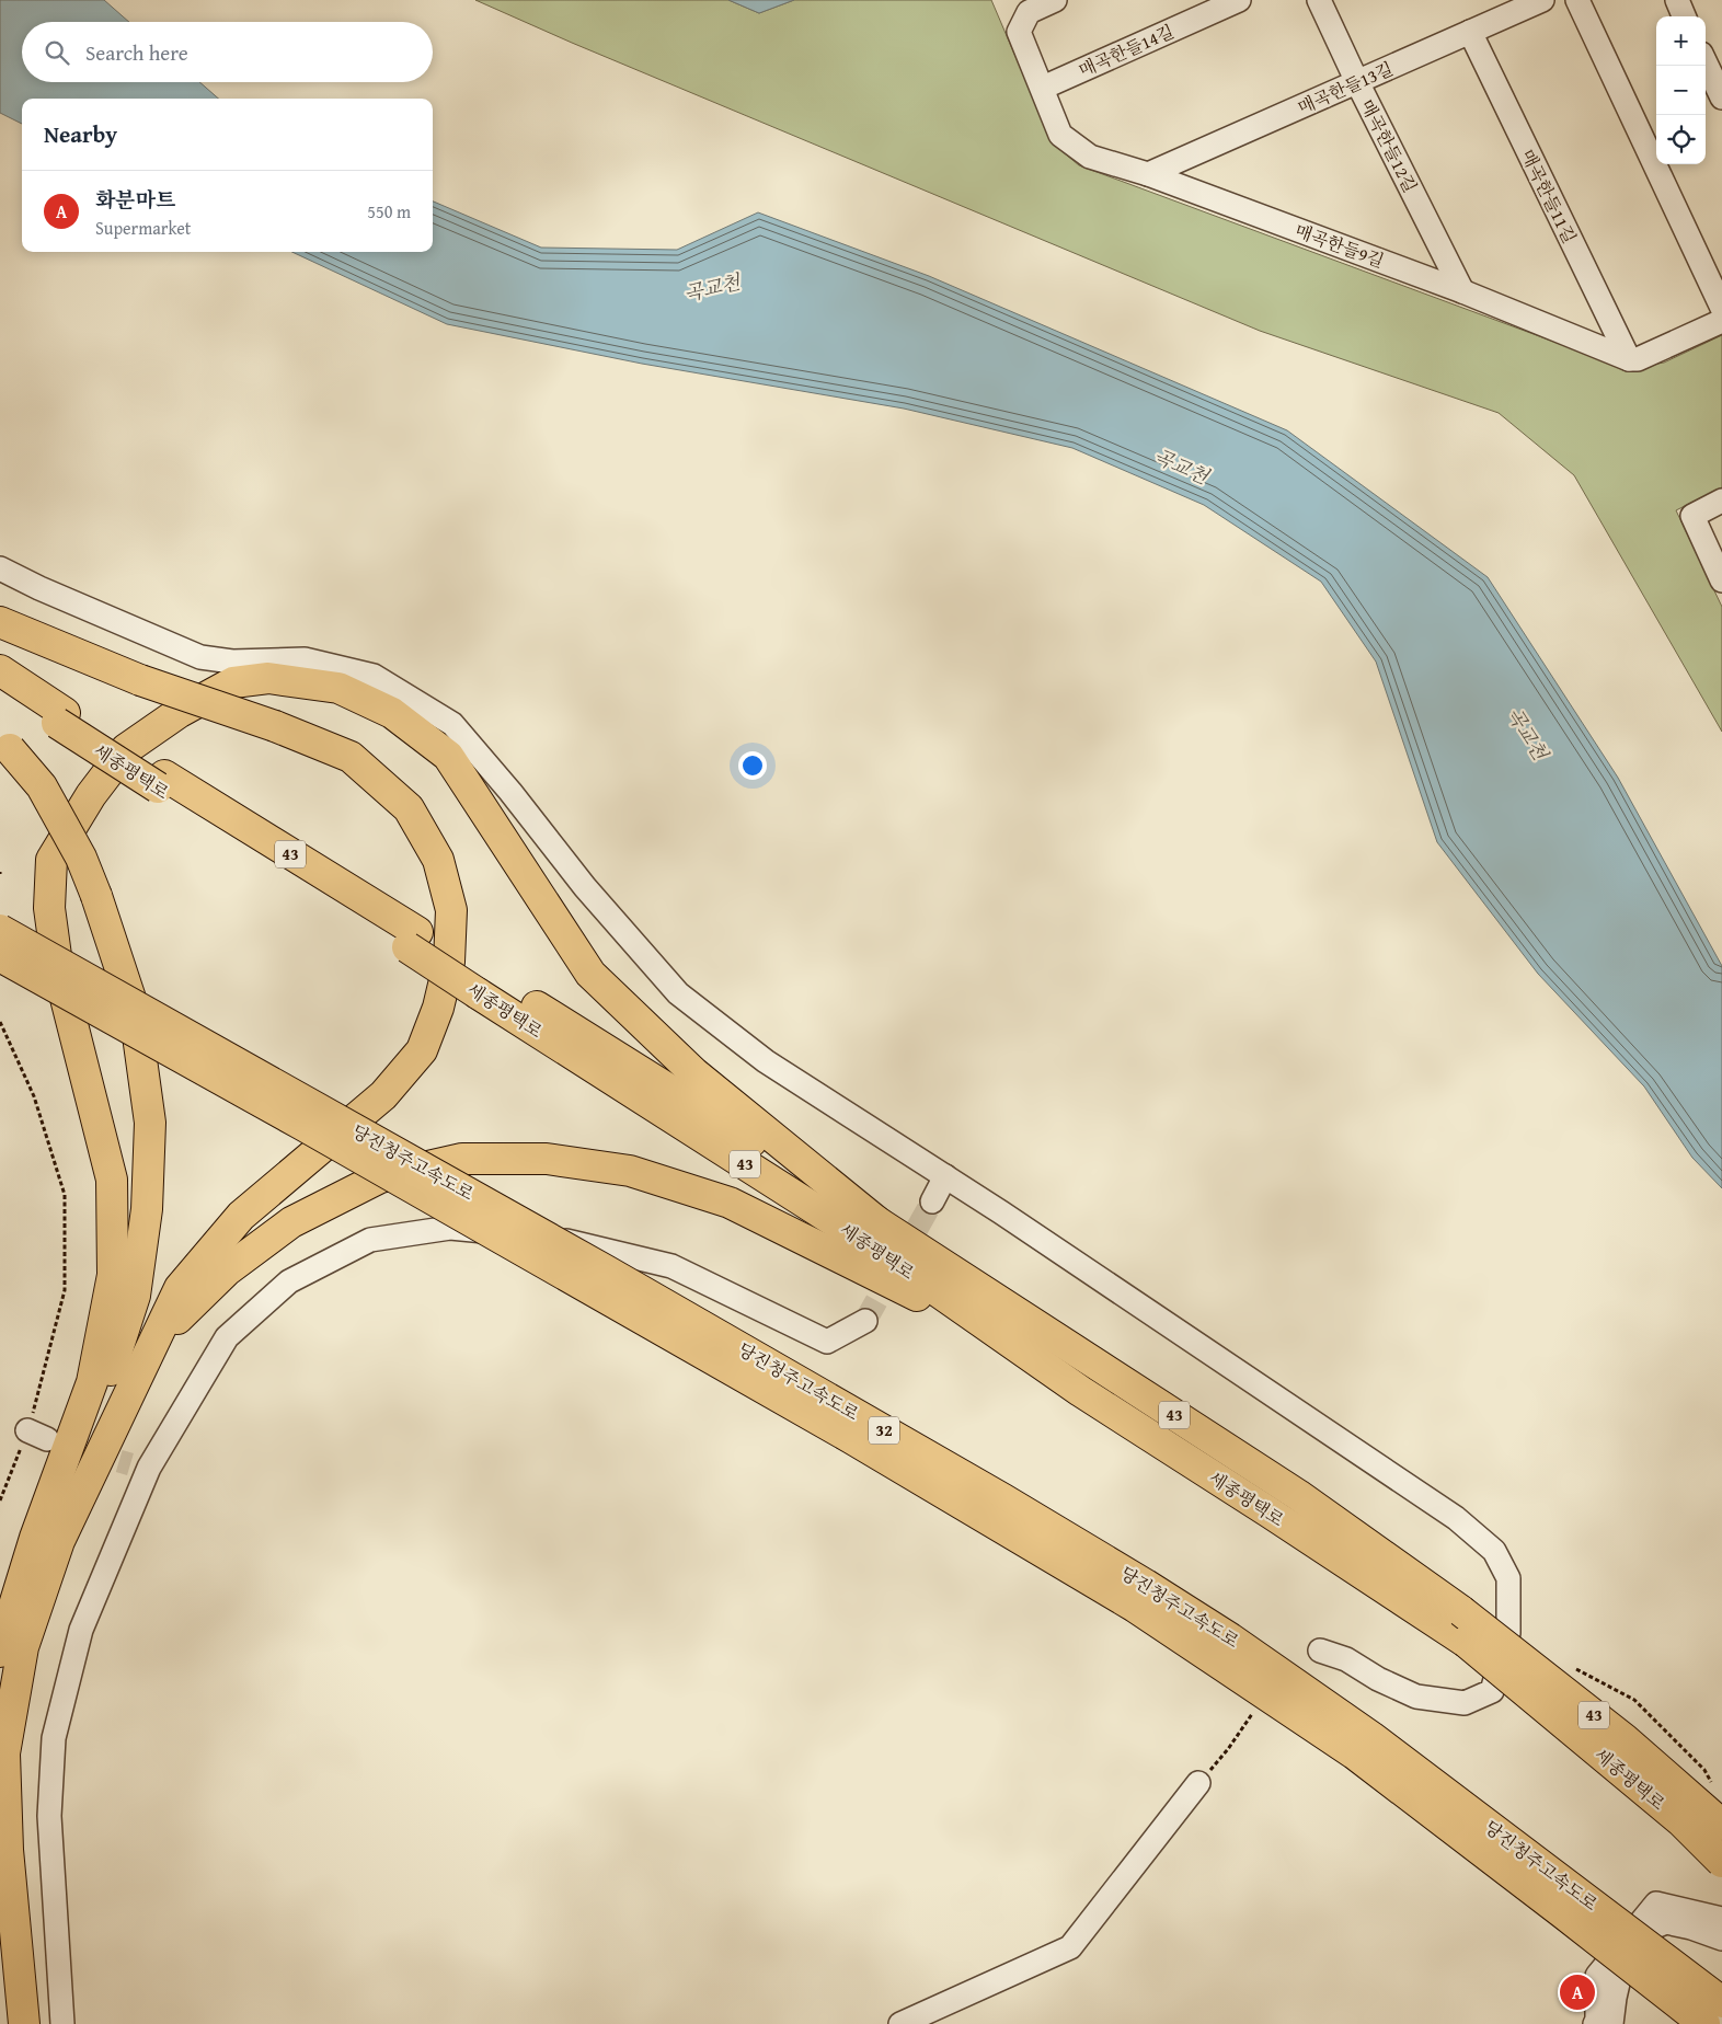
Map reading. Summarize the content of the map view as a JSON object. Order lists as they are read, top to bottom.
{
  "streets": {
    "highway": [
      "세종평택로",
      "43",
      "당진청주고속도로",
      "32"
    ],
    "street": [
      "매곡한들14길",
      "매곡한들13길",
      "매곡한들12길",
      "매곡한들11길",
      "매곡한들9길"
    ]
  },
  "crossings": [
    ["매곡한들14길", "매곡한들9길"],
    ["매곡한들13길", "매곡한들12길"],
    ["매곡한들13길", "매곡한들11길"],
    ["매곡한들13길", "매곡한들9길"],
    ["매곡한들12길", "매곡한들9길"],
    ["매곡한들11길", "매곡한들9길"]
  ],
  "water": ["곡교천"],
  "page": {
    "map_buttons": ["+", "−"],
    "search": "Search here",
    "heading": "Nearby",
    "list": [
      {
        "mark": "A",
        "name": "화분마트",
        "note": "Supermarket",
        "value": "550 m"
      }
    ],
    "pins": "A"
  }
}
